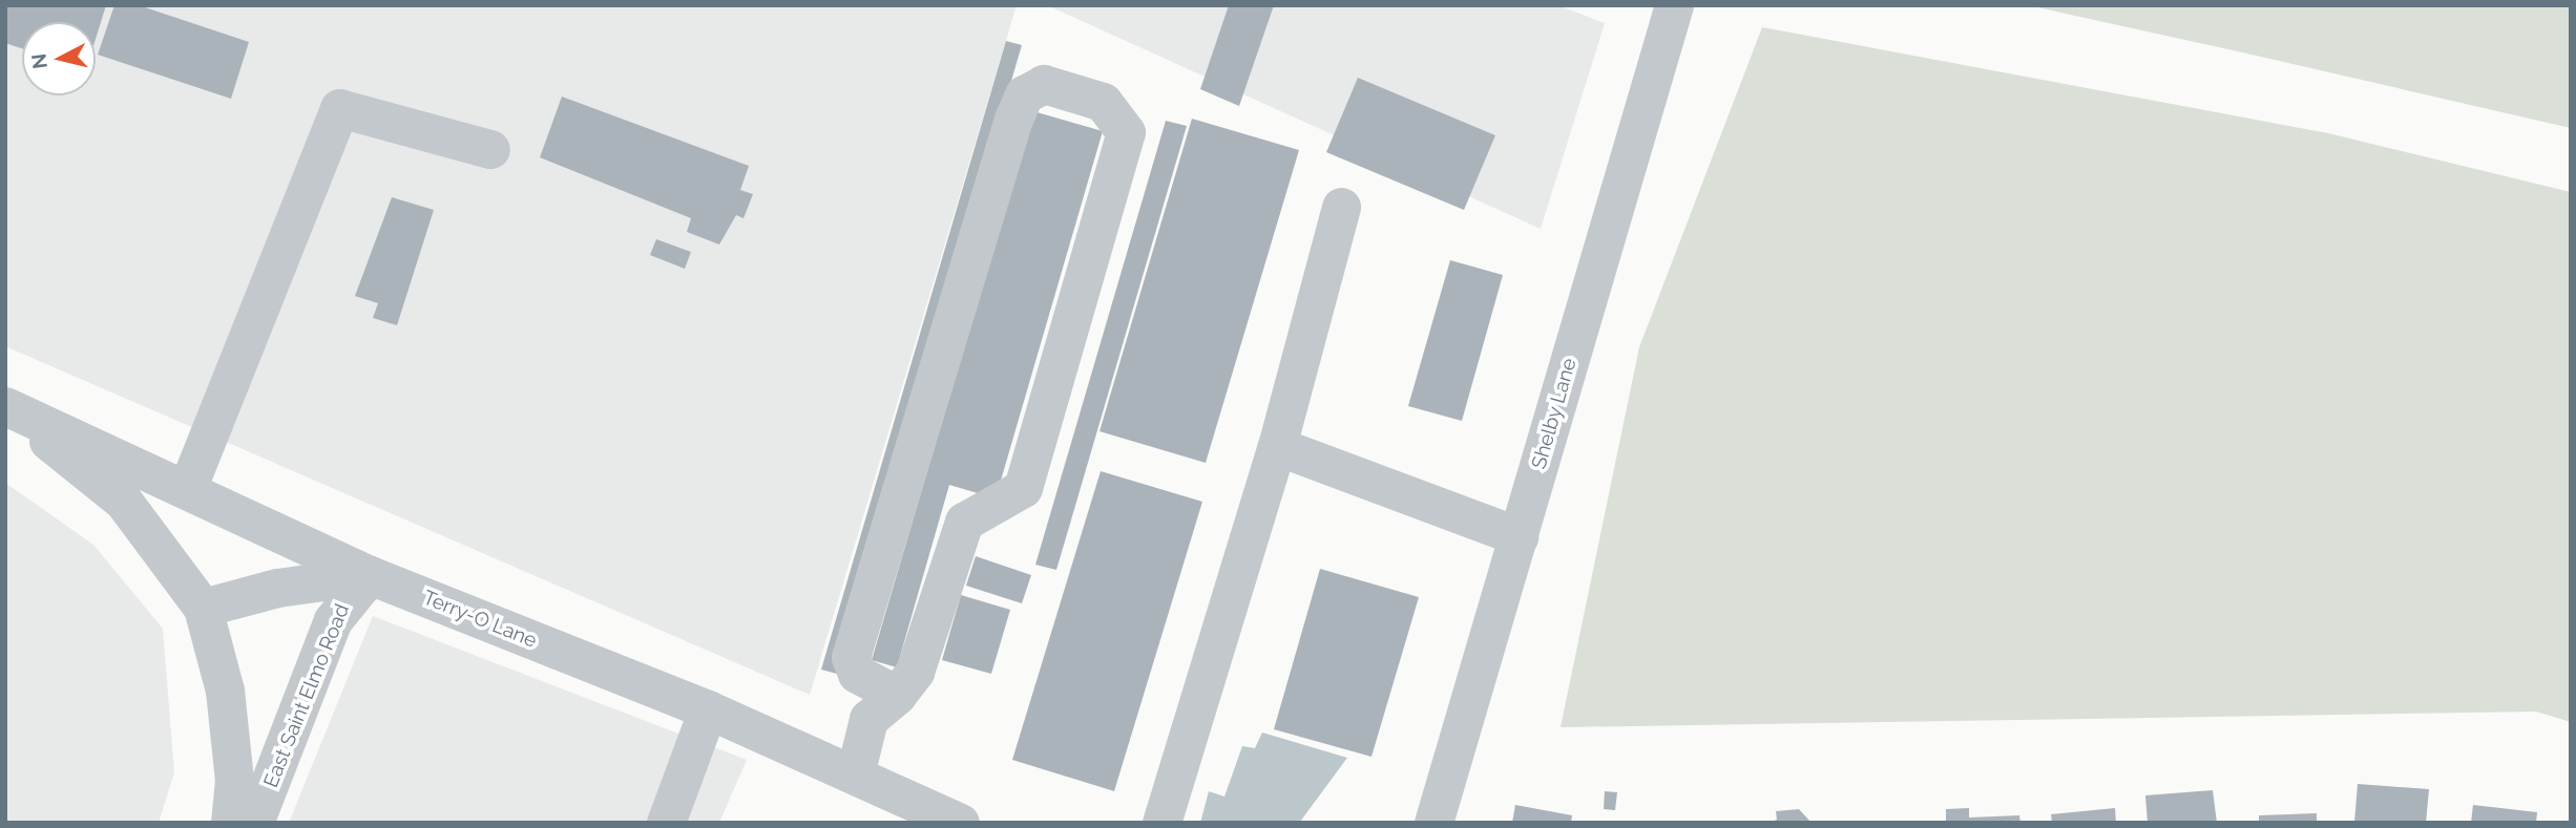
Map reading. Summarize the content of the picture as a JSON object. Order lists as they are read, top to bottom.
{
  "streets": {
    "street": ["Shelby Lane", "Terry-O Lane", "East Saint Elmo Road"]
  },
  "crossings": [
    ["Terry-O Lane", "East Saint Elmo Road"]
  ],
  "north": "left"
}
